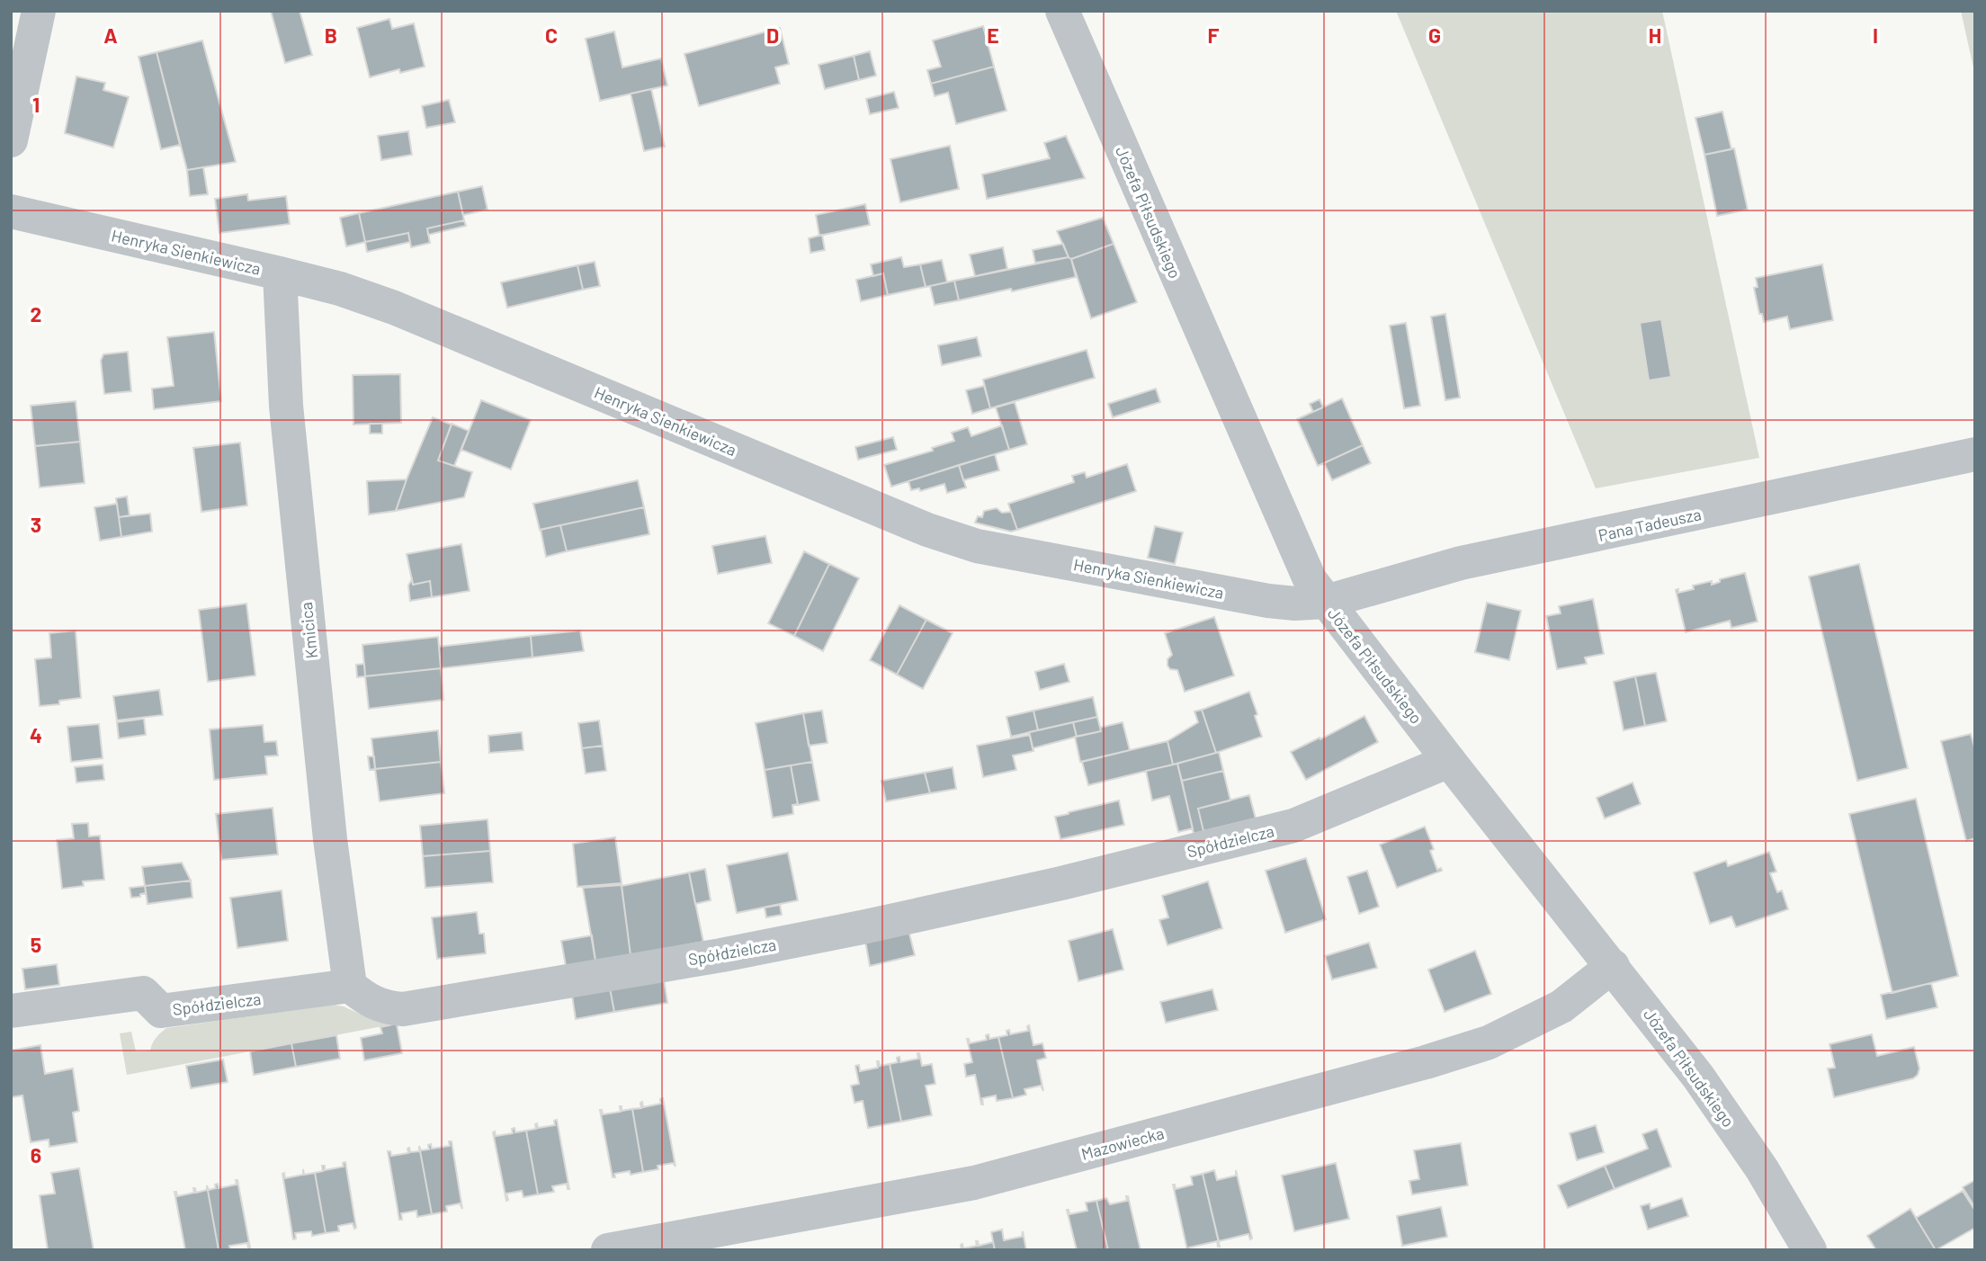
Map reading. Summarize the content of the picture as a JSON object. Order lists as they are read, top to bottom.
{
  "streets": {
    "street": [
      "Józefa Piłsudskiego",
      "Henryka Sienkiewicza",
      "Pana Tadeusza",
      "Kmicica",
      "Spółdzielcza",
      "Mazowiecka"
    ]
  },
  "crossings": [
    ["Józefa Piłsudskiego", "Henryka Sienkiewicza"],
    ["Józefa Piłsudskiego", "Pana Tadeusza"],
    ["Józefa Piłsudskiego", "Spółdzielcza"],
    ["Józefa Piłsudskiego", "Mazowiecka"],
    ["Henryka Sienkiewicza", "Pana Tadeusza"],
    ["Henryka Sienkiewicza", "Kmicica"],
    ["Kmicica", "Spółdzielcza"]
  ],
  "grid": {
    "columns": [
      "A",
      "B",
      "C",
      "D",
      "E",
      "F",
      "G",
      "H",
      "I"
    ],
    "rows": [
      "1",
      "2",
      "3",
      "4",
      "5",
      "6"
    ]
  }
}
